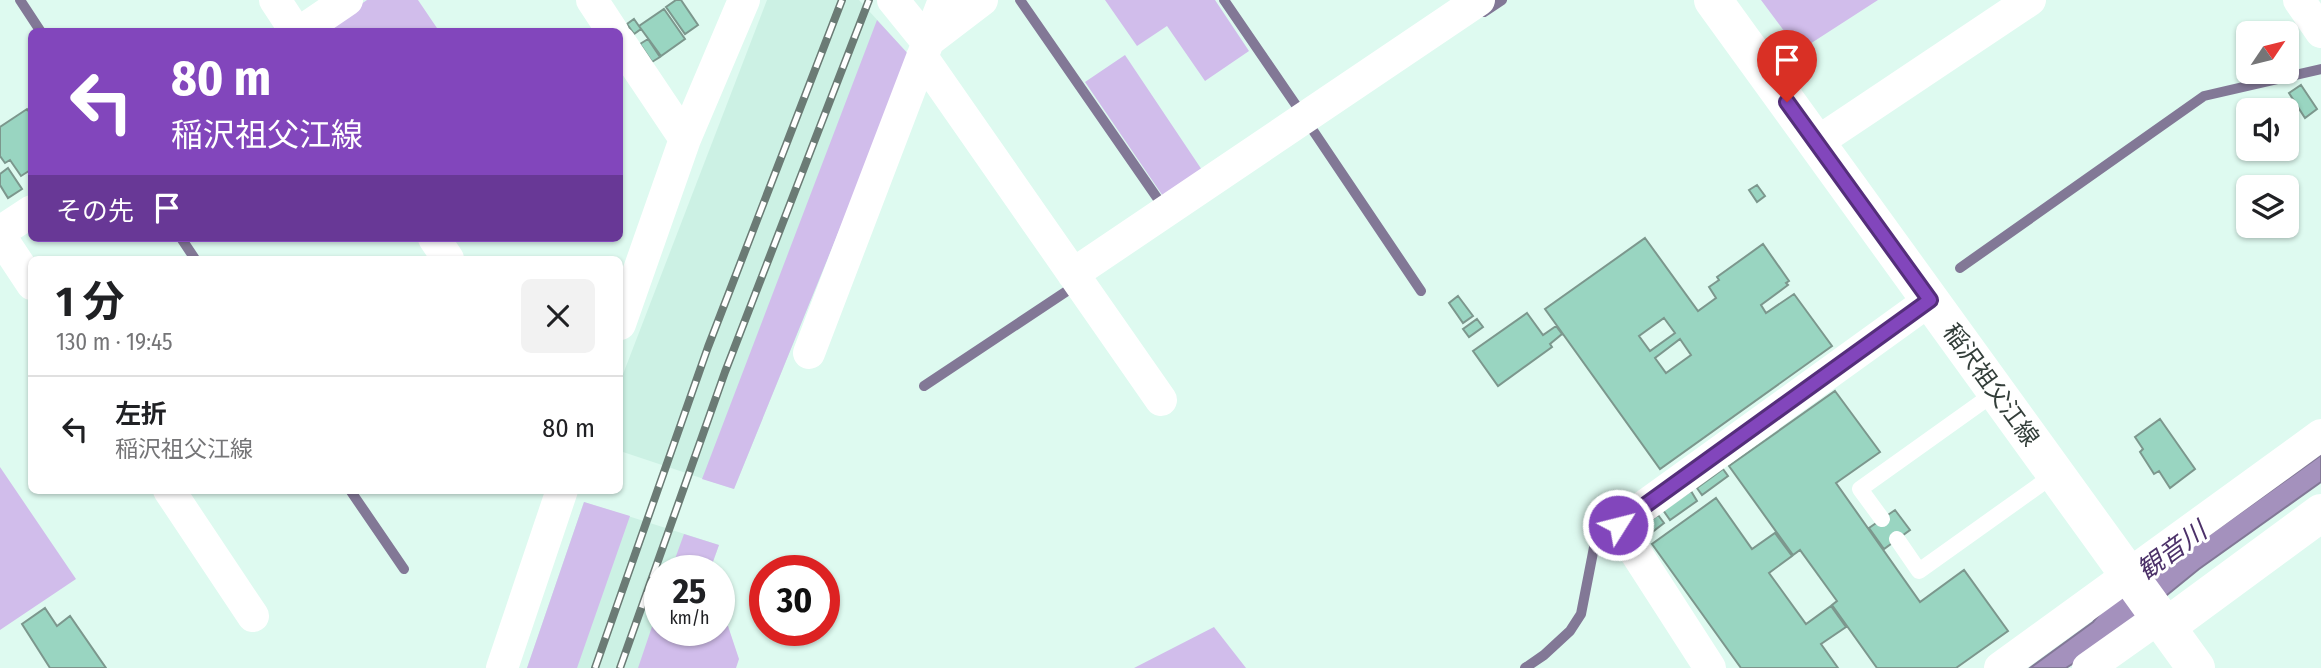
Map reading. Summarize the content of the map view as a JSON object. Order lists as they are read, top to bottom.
{
  "streets": {
    "main road": ["稲沢祖父江線"]
  },
  "water": ["観音川"],
  "north": "top right",
  "page": {
    "turn": ["80 m", "稲沢祖父江線"],
    "then": "その先",
    "heading": ["1 分", "130 m · 19:45"],
    "list": [
      {
        "name": "左折",
        "note": "稲沢祖父江線",
        "value": "80 m"
      }
    ],
    "speed": "25 km/h",
    "limit": "30"
  }
}
